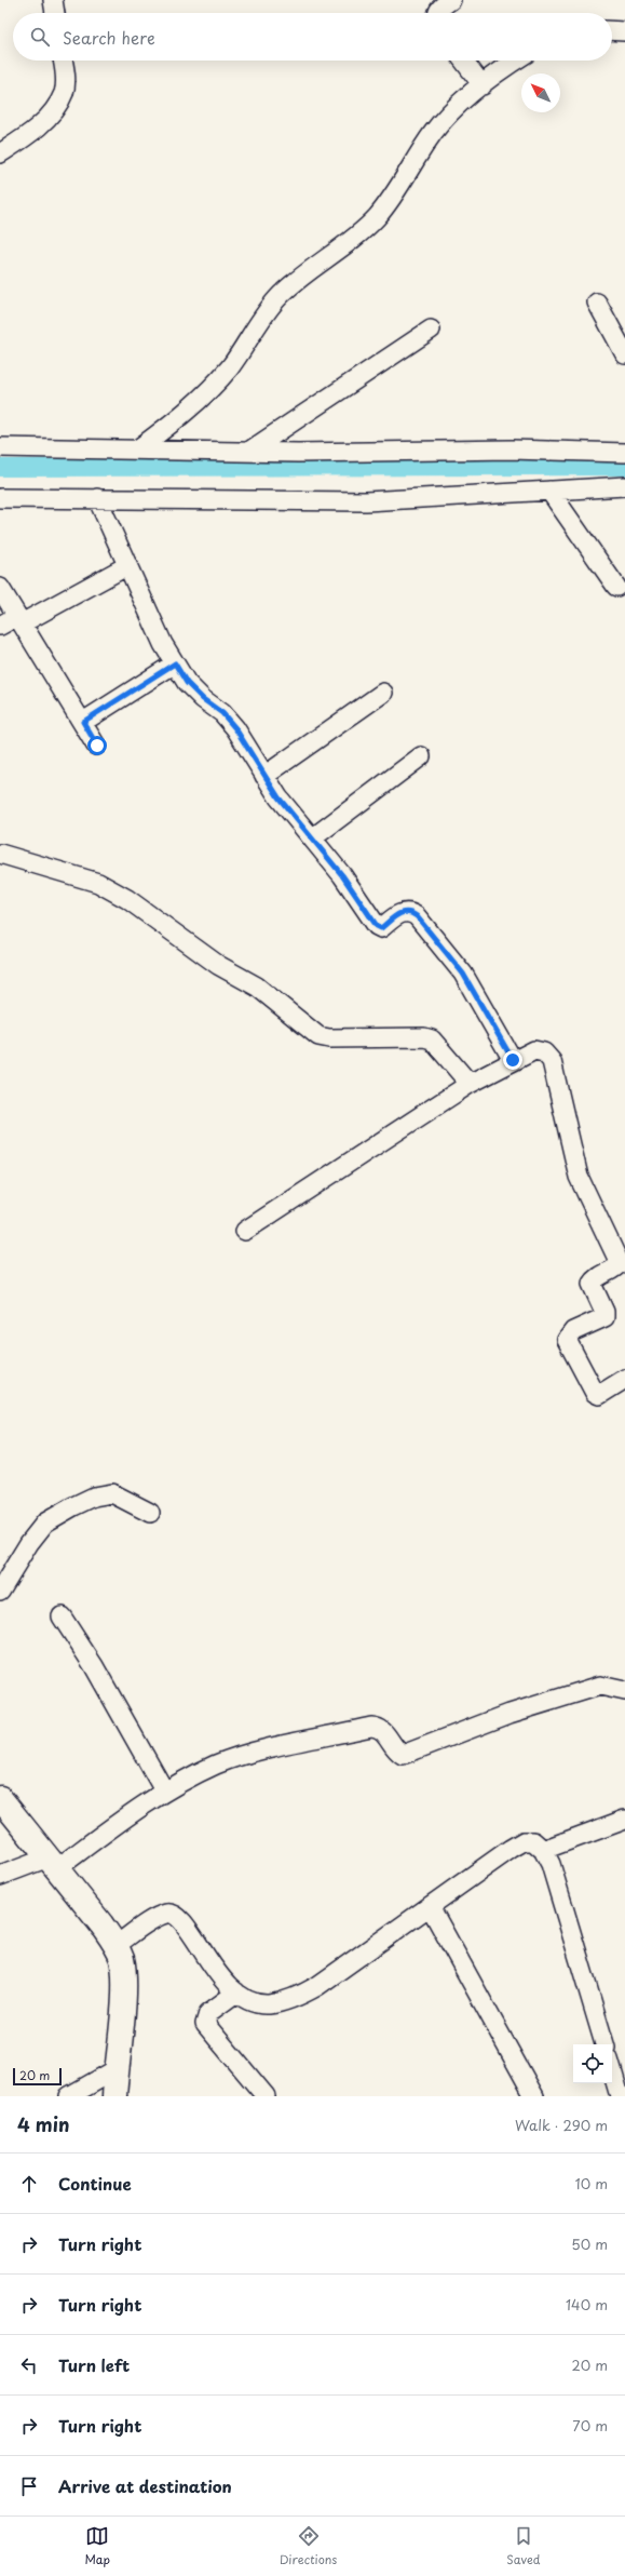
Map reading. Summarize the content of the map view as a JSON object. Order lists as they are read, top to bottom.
{
  "scale_bar": "20 m",
  "north": "top left",
  "page": {
    "search": "Search here",
    "scale": "20 m",
    "heading": ["4 min", "Walk · 290 m"],
    "list": [
      ["Continue", "10 m"],
      ["Turn right", "50 m"],
      ["Turn right", "140 m"],
      ["Turn left", "20 m"],
      ["Turn right", "70 m"],
      "Arrive at destination"
    ],
    "nav": ["Map", "Directions", "Saved"]
  }
}
